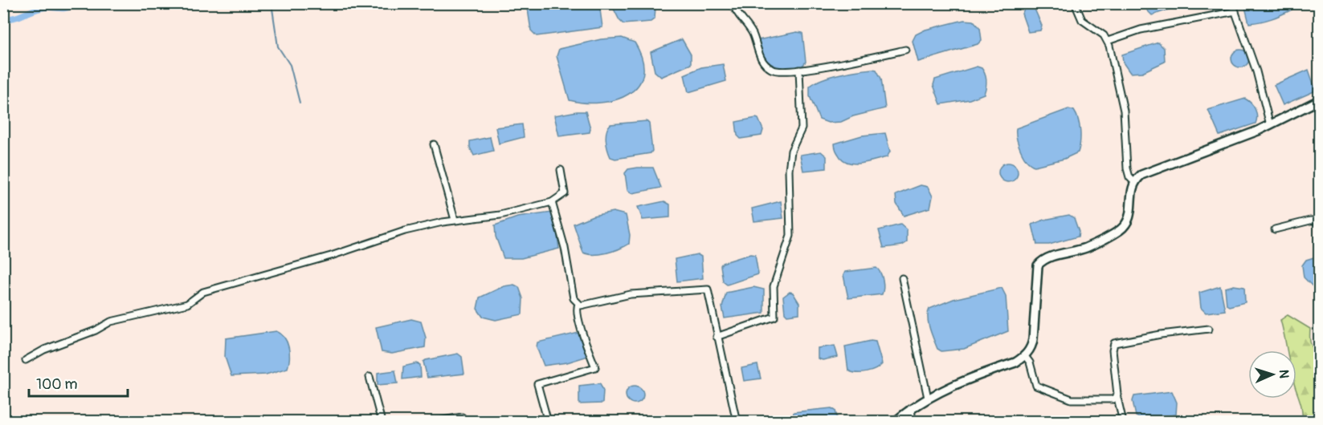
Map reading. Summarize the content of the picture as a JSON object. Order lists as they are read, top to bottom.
{
  "scale_bar": "100 m",
  "north": "right"
}
